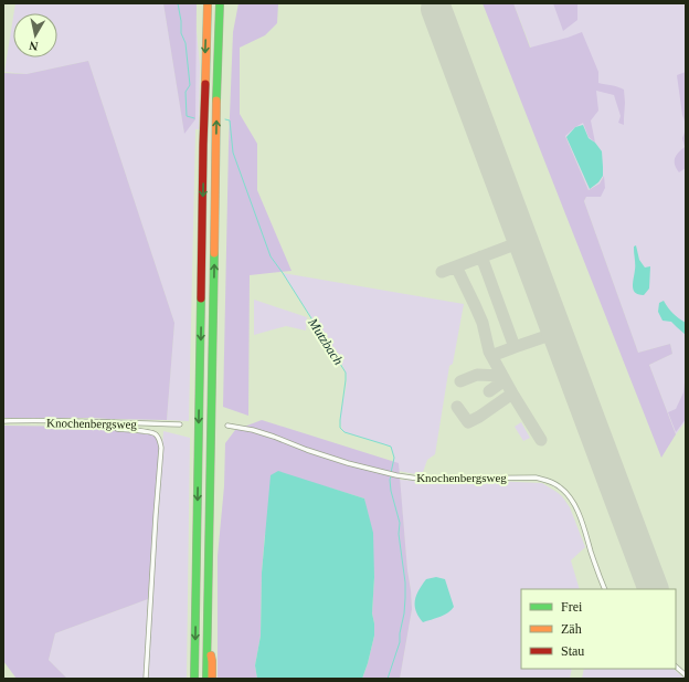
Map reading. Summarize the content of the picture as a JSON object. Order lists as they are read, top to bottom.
{
  "streets": {
    "street": ["Knochenbergsweg"]
  },
  "water": ["Mutzbach"],
  "legend": ["Frei", "Zäh", "Stau"],
  "north": "bottom"
}
